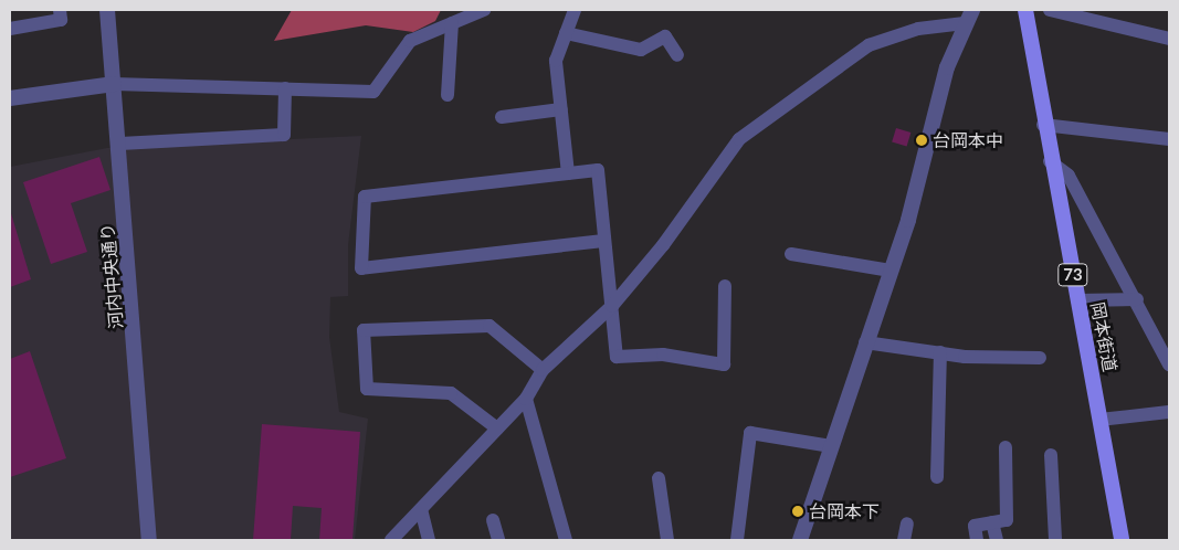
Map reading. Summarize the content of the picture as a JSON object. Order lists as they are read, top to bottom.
{
  "streets": {
    "main road": ["73", "岡本街道"],
    "street": ["河内中央通り"]
  },
  "places": ["台岡本中", "台岡本下"]
}
